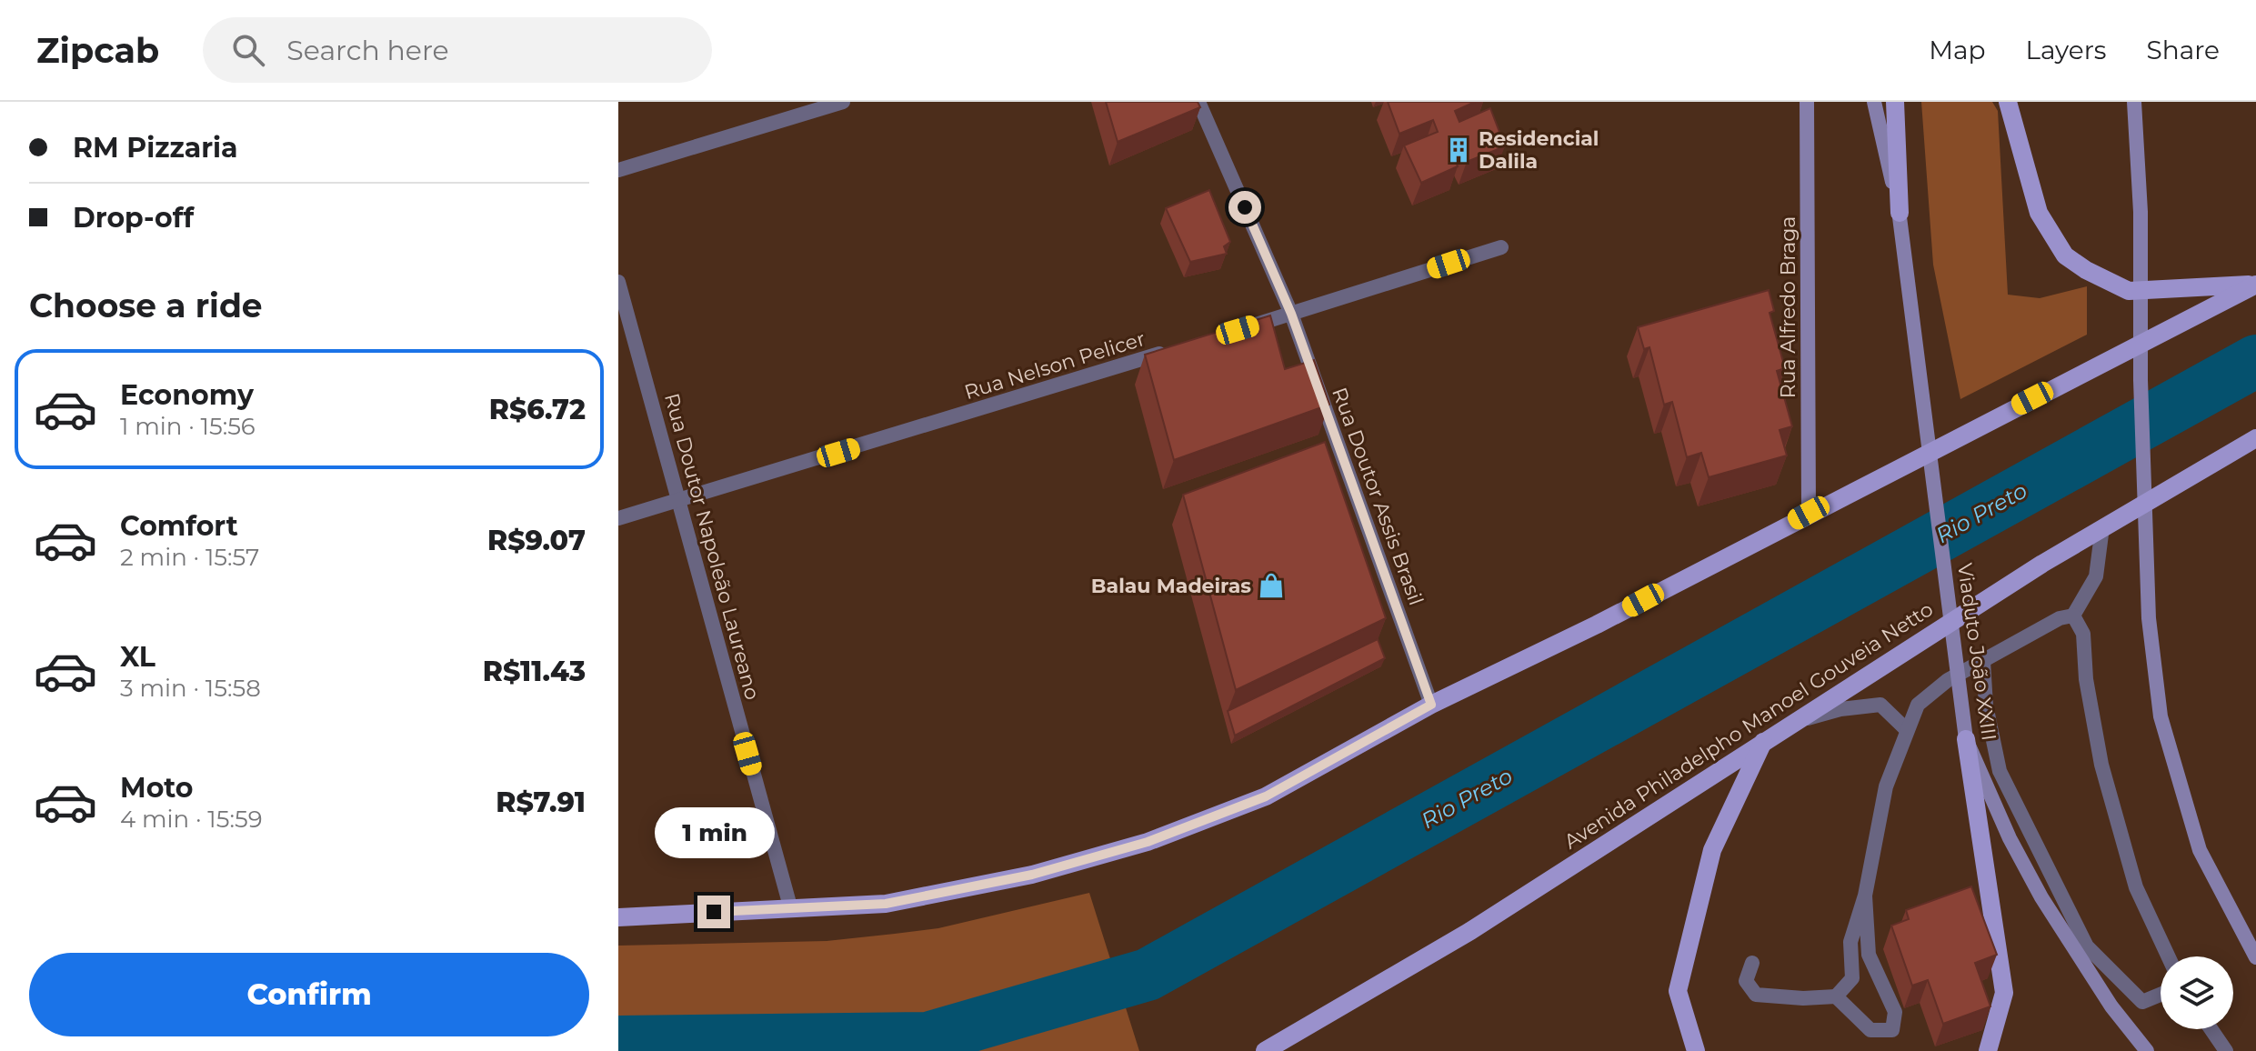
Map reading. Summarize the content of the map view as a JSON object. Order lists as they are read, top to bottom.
{
  "streets": {
    "main road": ["Rua Alfredo Braga", "Viaduto João XXIII", "Avenida Philadelpho Manoel Gouveia Netto"],
    "street": ["Rua Nelson Pelicer", "Rua Doutor Assis Brasil", "Rua Doutor Napoleão Laureano"]
  },
  "crossings": [
    ["Rua Nelson Pelicer", "Rua Doutor Napoleão Laureano"]
  ],
  "water": ["Rio Preto"],
  "places": {
    "building": ["Residencial Dalila"],
    "shop": ["Balau Madeiras"]
  },
  "page": {
    "header": "Zipcab",
    "search": "Search here",
    "nav": ["Map", "Layers", "Share"],
    "banner": ["RM Pizzaria", "Drop-off"],
    "heading": "Choose a ride",
    "list": [
      {
        "name": "Economy",
        "note": "1 min · 15:56",
        "value": "R$6.72"
      },
      {
        "name": "Comfort",
        "note": "2 min · 15:57",
        "value": "R$9.07"
      },
      {
        "name": "XL",
        "note": "3 min · 15:58",
        "value": "R$11.43"
      },
      {
        "name": "Moto",
        "note": "4 min · 15:59",
        "value": "R$7.91"
      }
    ],
    "bubble": "1 min",
    "buttons": "Confirm"
  }
}
